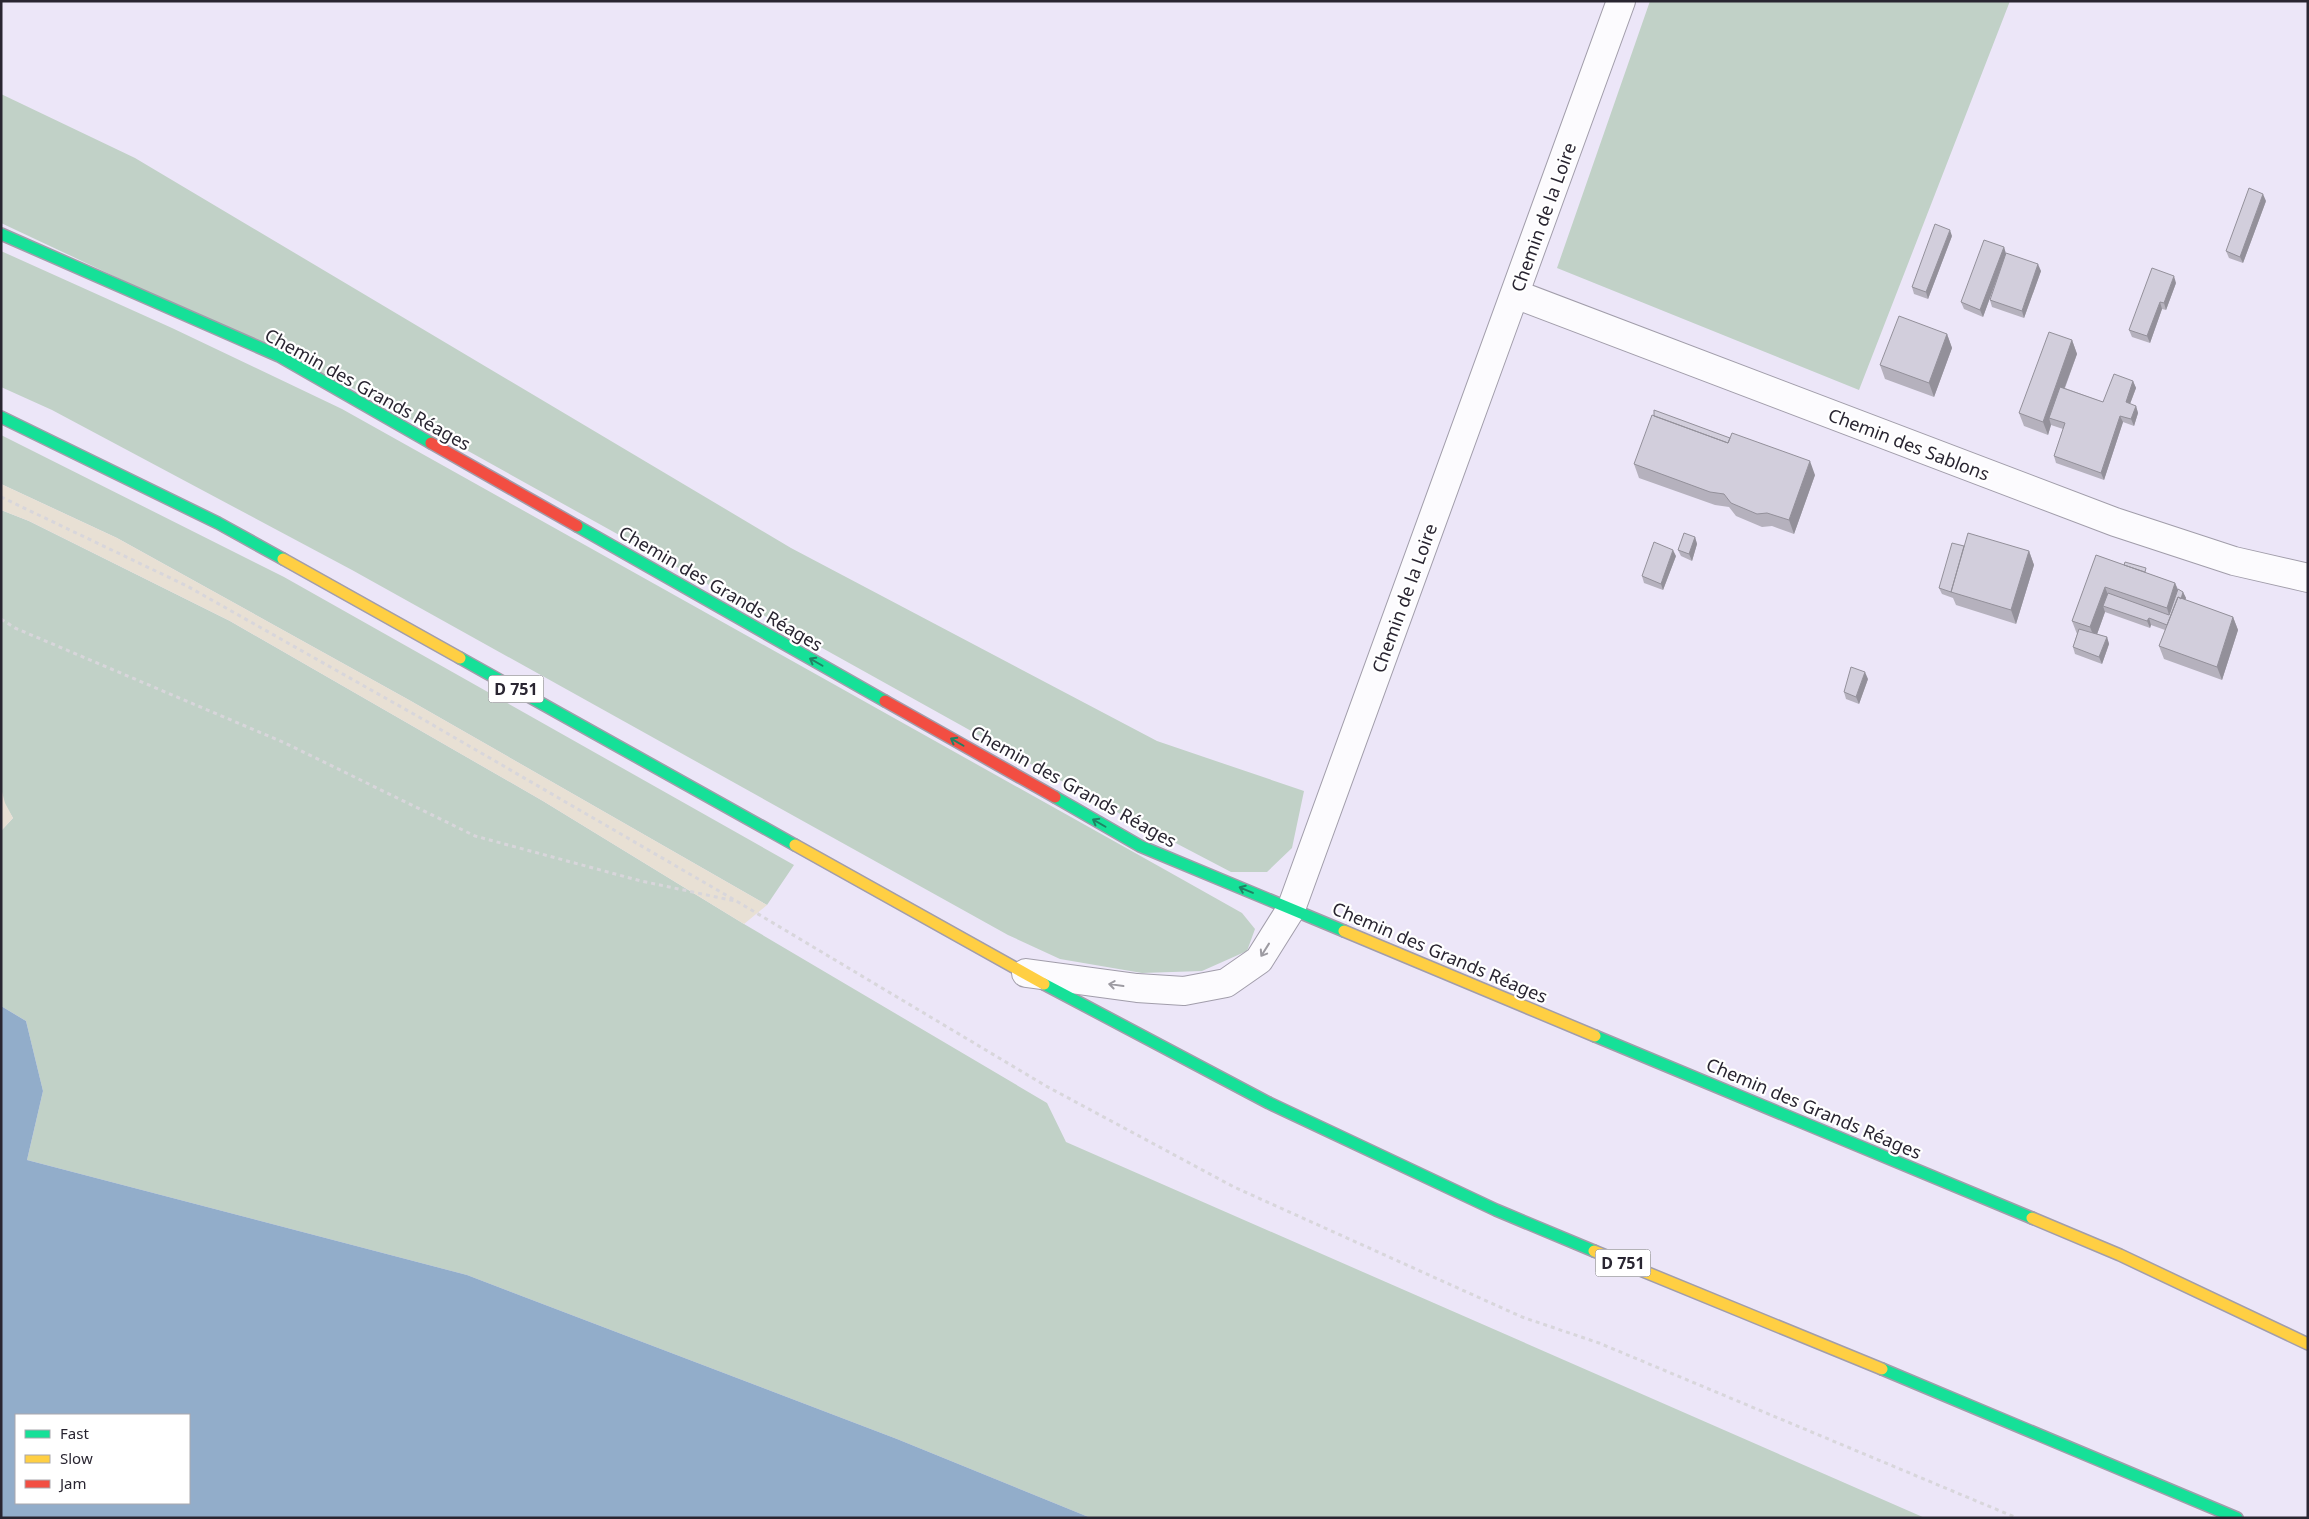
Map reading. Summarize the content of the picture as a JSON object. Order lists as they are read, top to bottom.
{
  "streets": {
    "street": [
      "Chemin de la Loire",
      "Chemin des Grands Réages",
      "Chemin des Sablons",
      "D 751"
    ]
  },
  "crossings": [
    ["Chemin de la Loire", "Chemin des Grands Réages"],
    ["Chemin de la Loire", "Chemin des Sablons"],
    ["Chemin de la Loire", "D 751"]
  ],
  "one_way": ["Chemin des Grands Réages"],
  "legend": ["Fast", "Slow", "Jam"]
}
